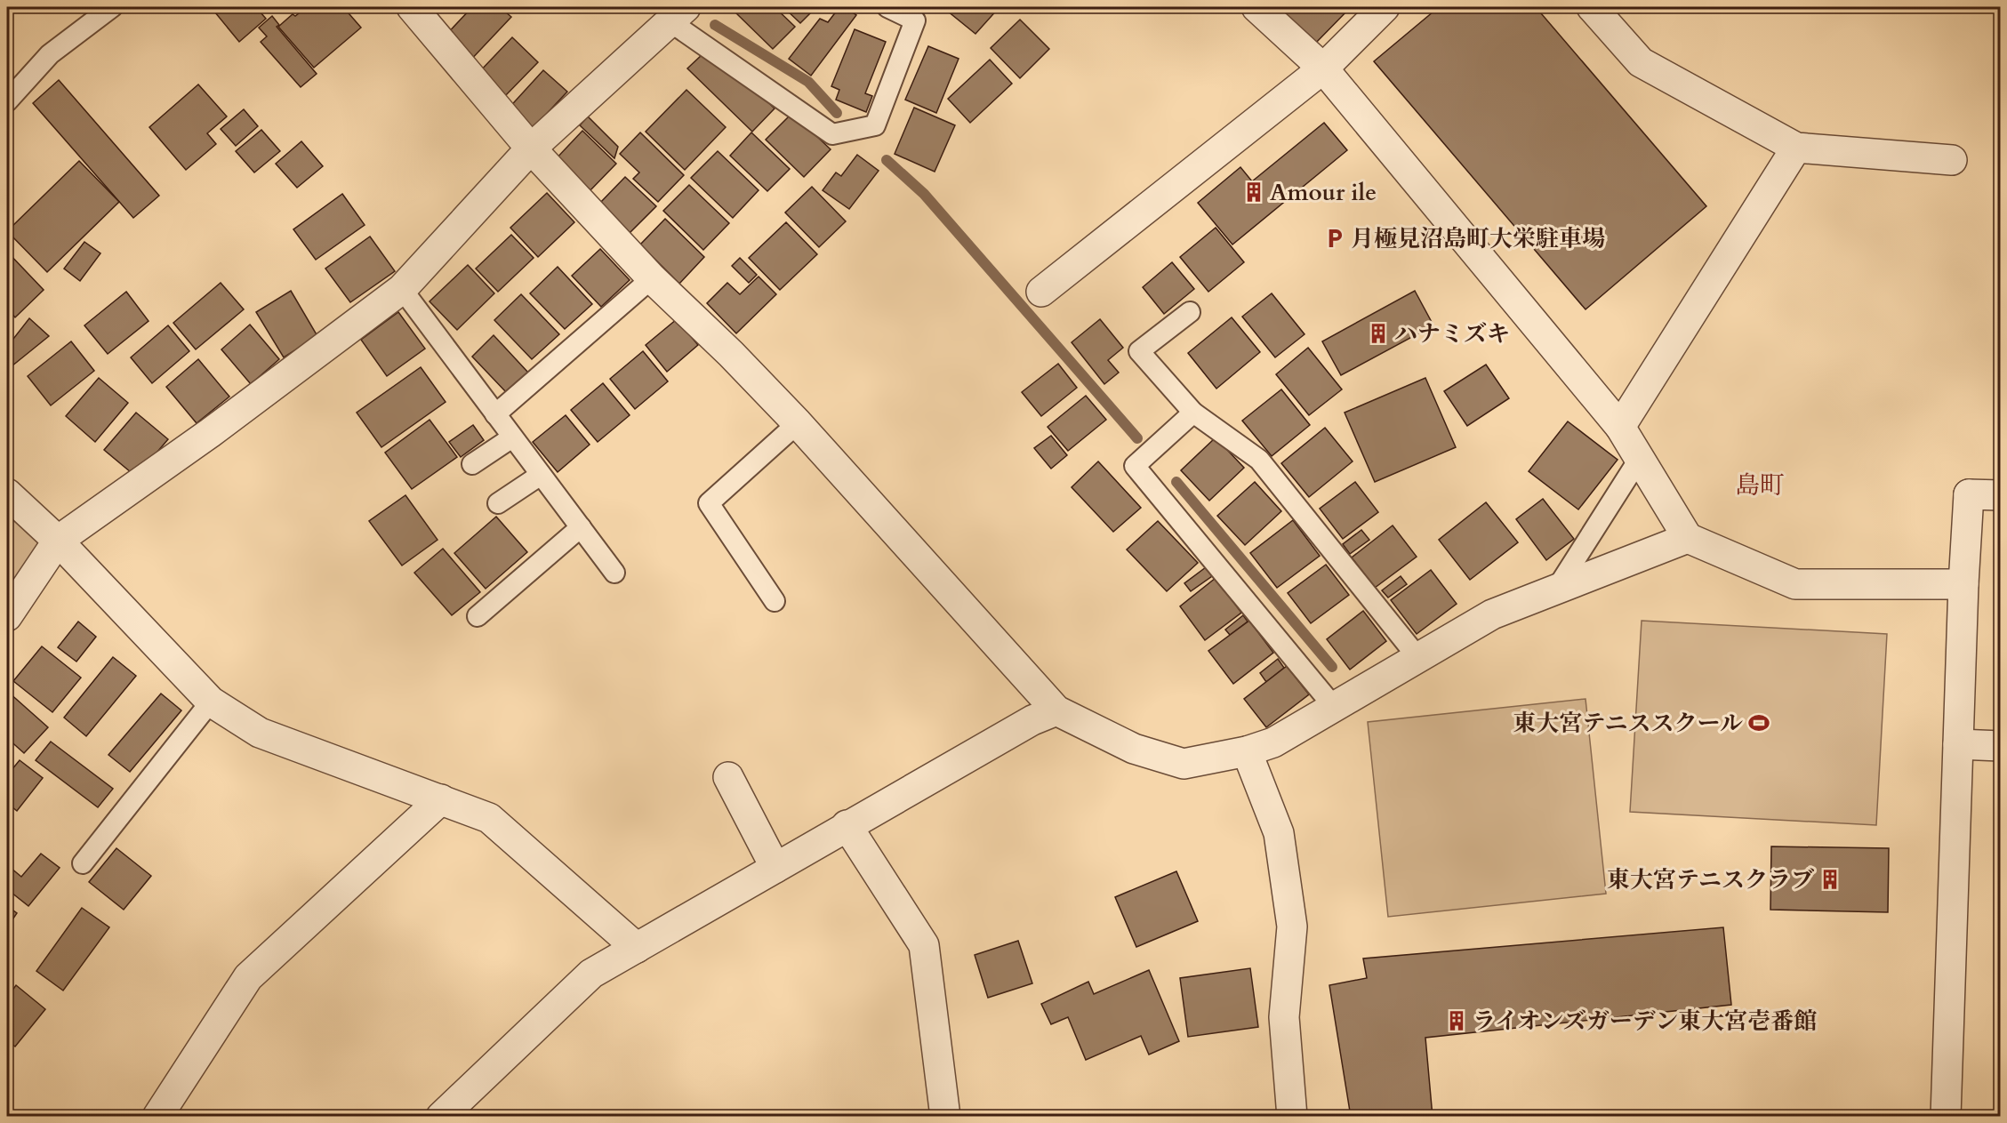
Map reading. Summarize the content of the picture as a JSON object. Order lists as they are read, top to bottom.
{
  "districts": ["島町"],
  "places": {
    "building": [
      "Amour ile",
      "ハナミズキ",
      "東大宮テニスクラブ",
      "ライオンズガーデン東大宮壱番館"
    ],
    "parking": ["月極見沼島町大栄駐車場"],
    "sports": ["東大宮テニススクール"]
  }
}
